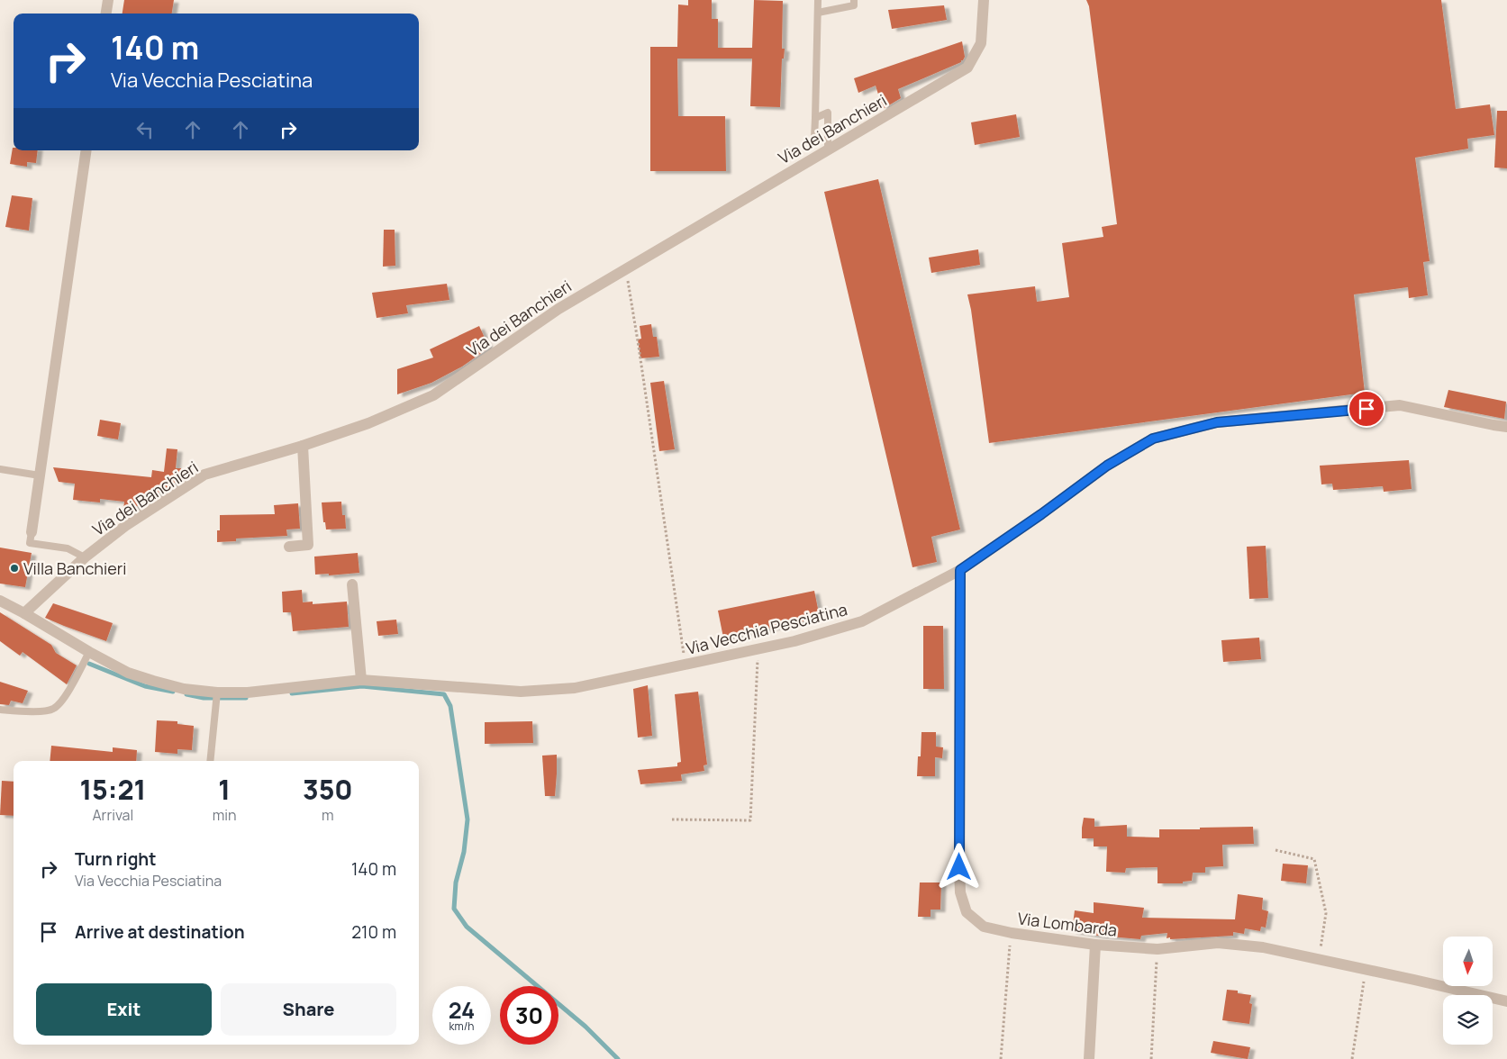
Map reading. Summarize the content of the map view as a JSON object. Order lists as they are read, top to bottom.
{
  "streets": {
    "street": ["Via dei Banchieri", "Via Vecchia Pesciatina", "Via Lombarda"]
  },
  "crossings": [
    ["Via dei Banchieri", "Via Vecchia Pesciatina"],
    ["Via Vecchia Pesciatina", "Via Lombarda"]
  ],
  "places": ["Villa Banchieri"],
  "north": "bottom",
  "page": {
    "turn": ["140 m", "Via Vecchia Pesciatina"],
    "eta": [
      "15:21",
      "Arrival",
      "1",
      "min",
      "350",
      "m"
    ],
    "list": [
      {
        "name": "Turn right",
        "note": "Via Vecchia Pesciatina",
        "value": "140 m"
      },
      {
        "name": "Arrive at destination",
        "value": "210 m"
      }
    ],
    "buttons": ["Exit", "Share"],
    "speed": "24 km/h",
    "limit": "30"
  }
}
